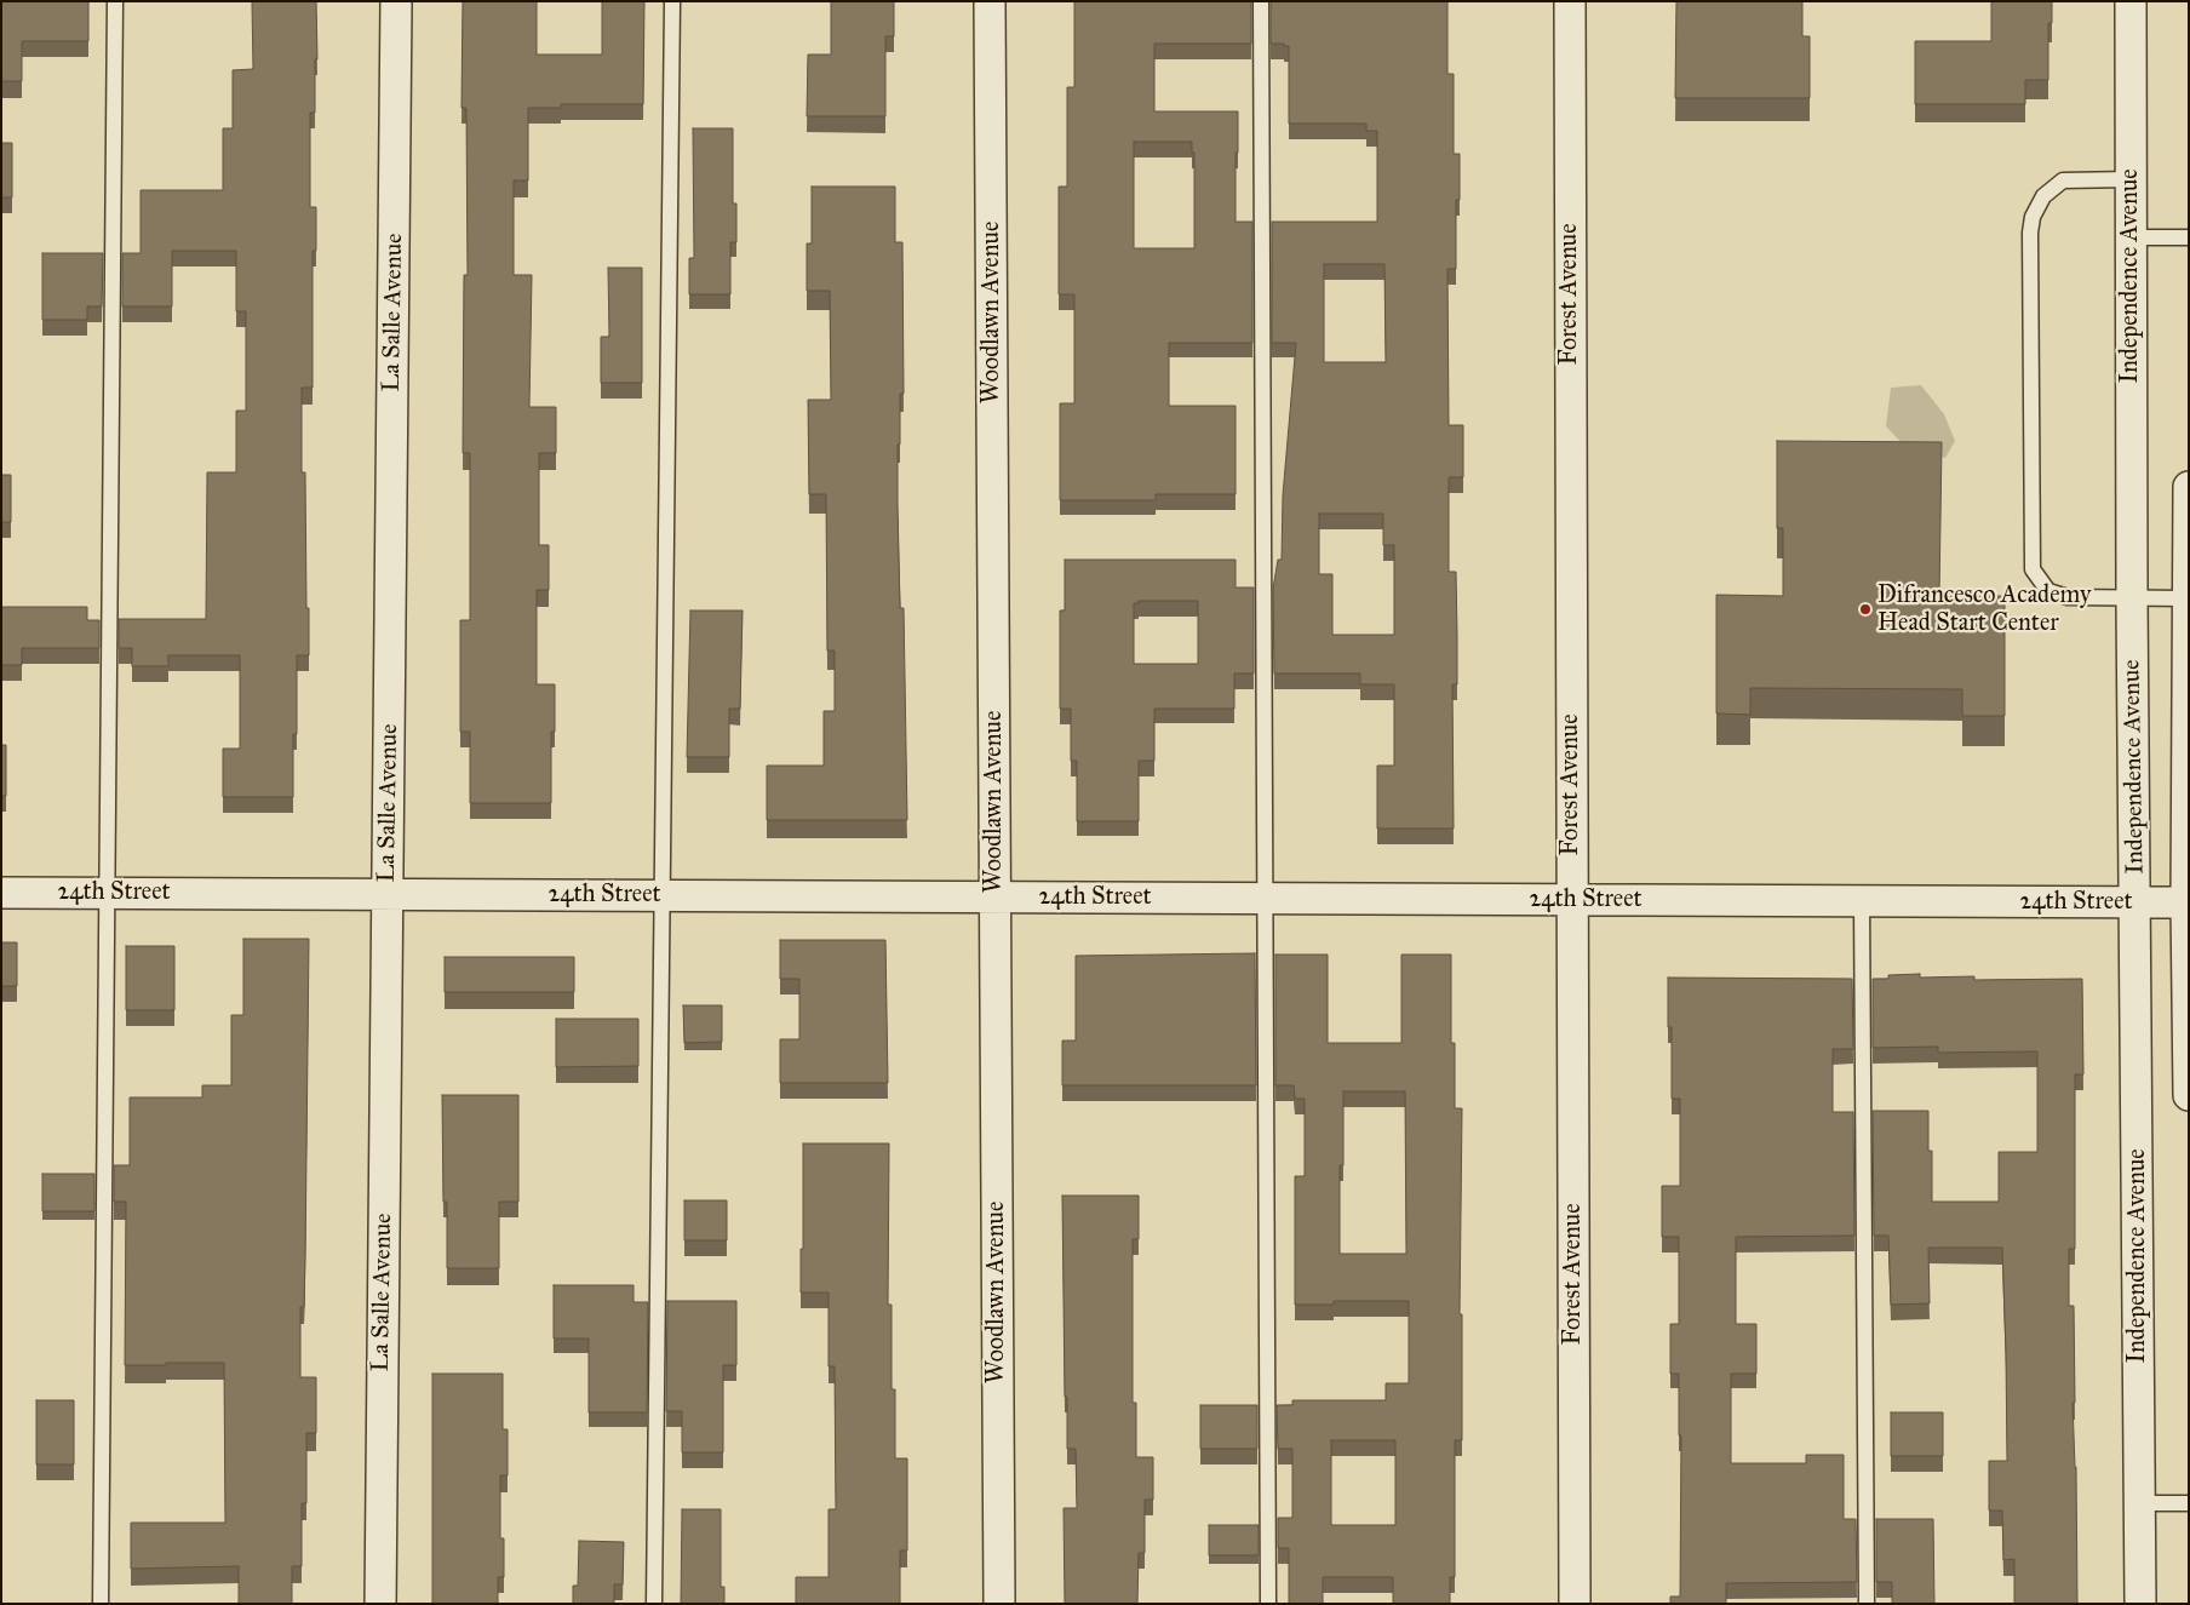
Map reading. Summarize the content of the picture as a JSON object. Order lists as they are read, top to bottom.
{
  "streets": {
    "street": [
      "Independence Avenue",
      "Forest Avenue",
      "La Salle Avenue",
      "Woodlawn Avenue",
      "24th Street"
    ]
  },
  "crossings": [
    ["Independence Avenue", "24th Street"],
    ["Forest Avenue", "24th Street"],
    ["La Salle Avenue", "24th Street"],
    ["Woodlawn Avenue", "24th Street"]
  ],
  "places": ["Difrancesco Academy Head Start Center"]
}
